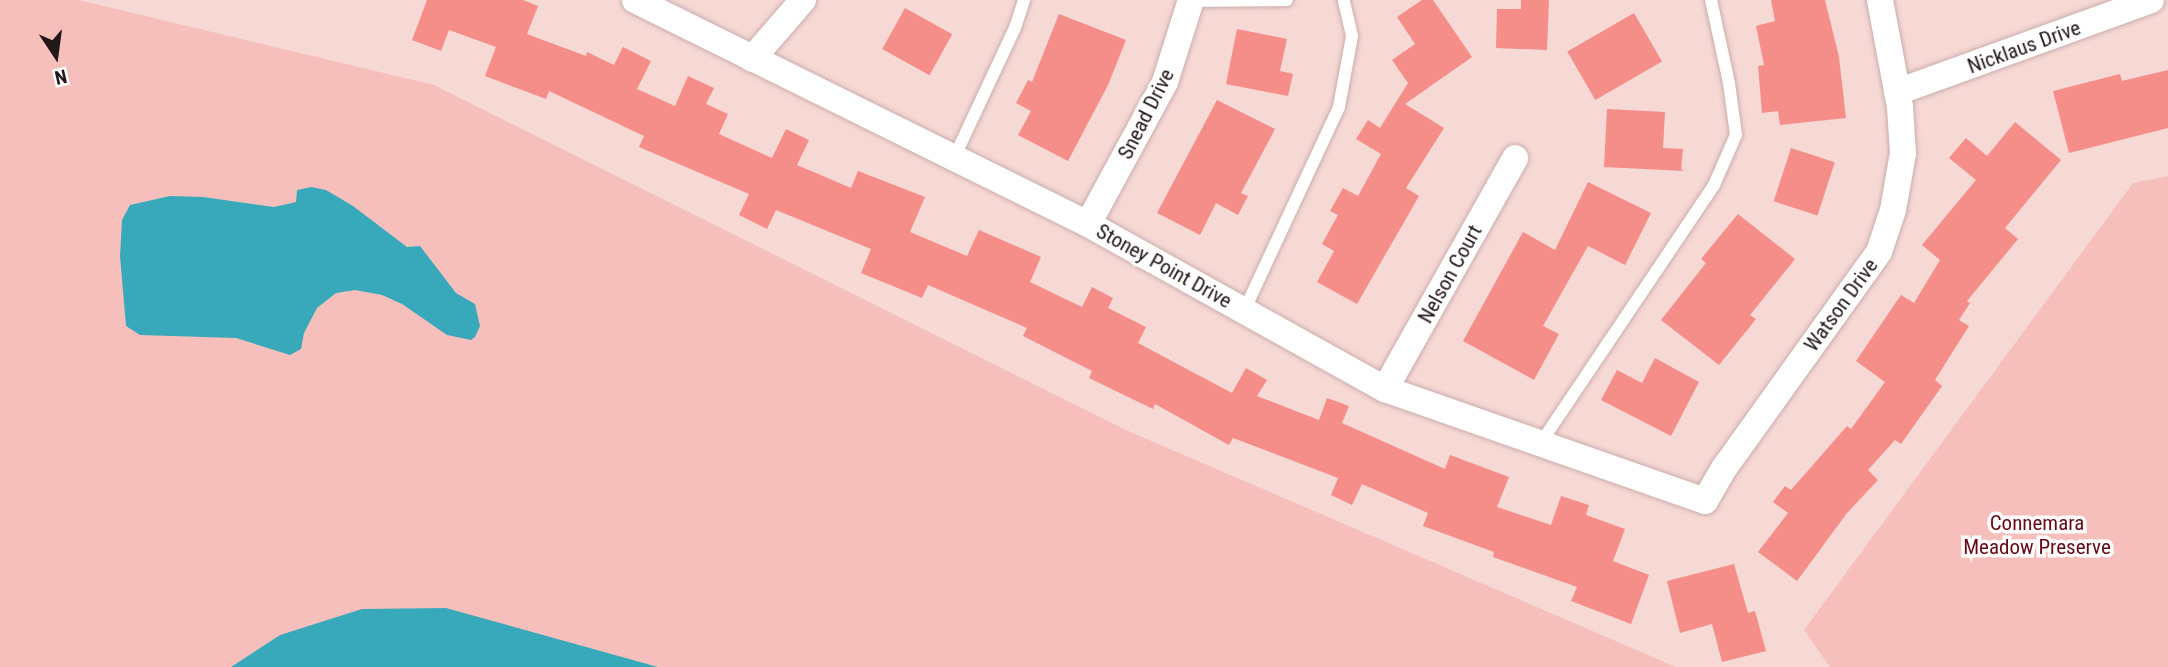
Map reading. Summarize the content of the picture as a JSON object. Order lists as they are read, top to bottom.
{
  "streets": {
    "street": [
      "Nicklaus Drive",
      "Snead Drive",
      "Stoney Point Drive",
      "Nelson Court",
      "Watson Drive"
    ]
  },
  "crossings": [
    ["Nicklaus Drive", "Watson Drive"],
    ["Snead Drive", "Stoney Point Drive"],
    ["Stoney Point Drive", "Nelson Court"],
    ["Stoney Point Drive", "Watson Drive"]
  ],
  "parks": ["Connemara Meadow Preserve"],
  "north": "bottom"
}
